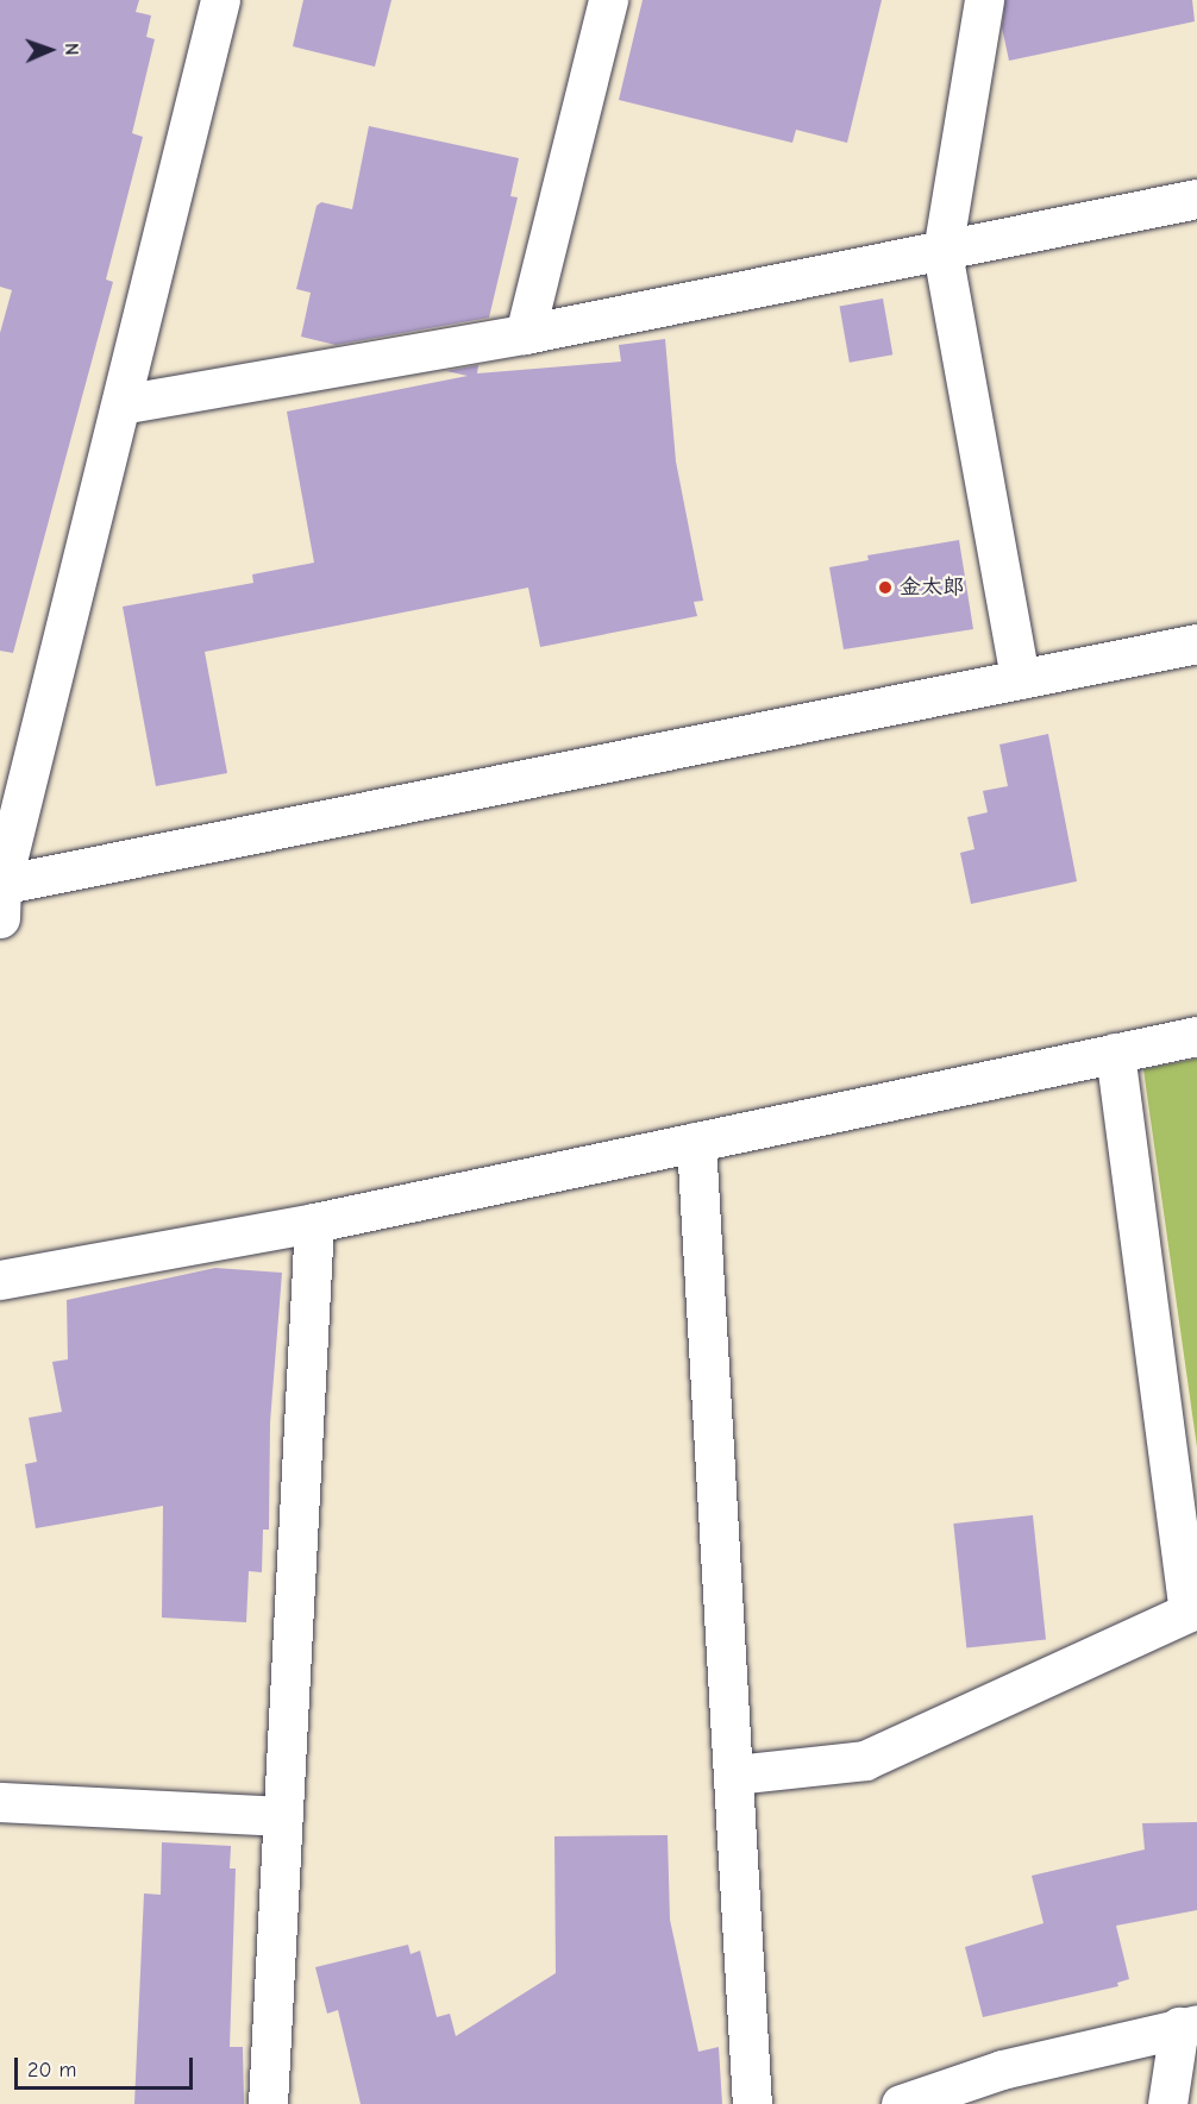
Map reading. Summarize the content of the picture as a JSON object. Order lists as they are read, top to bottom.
{
  "places": ["金太郎"],
  "scale_bar": "20 m",
  "north": "right"
}
